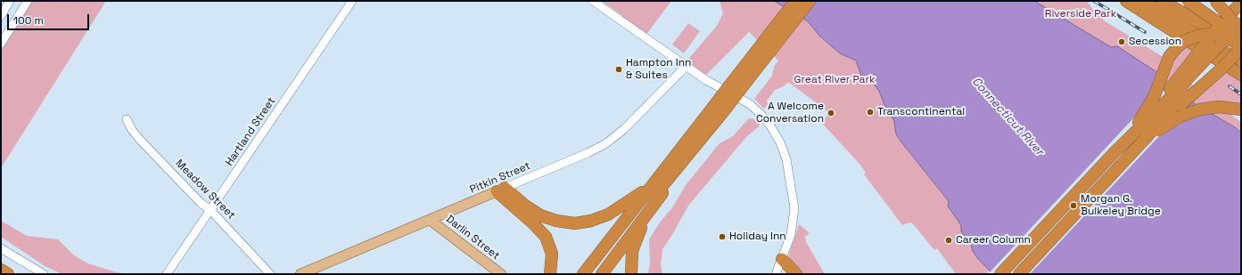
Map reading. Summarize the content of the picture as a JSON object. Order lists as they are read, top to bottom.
{
  "streets": {
    "main road": ["Pitkin Street", "Darlin Street"],
    "street": ["Hartland Street", "Meadow Street"]
  },
  "crossings": [
    ["Hartland Street", "Meadow Street"],
    ["Pitkin Street", "Darlin Street"]
  ],
  "water": ["Connecticut River"],
  "parks": ["Riverside Park", "Great River Park"],
  "places": [
    "Secession",
    "Hampton Inn & Suites",
    "Transcontinental",
    "A Welcome Conversation",
    "Morgan G. Bulkeley Bridge",
    "Holiday Inn",
    "Career Column"
  ],
  "scale_bar": "100 m"
}
